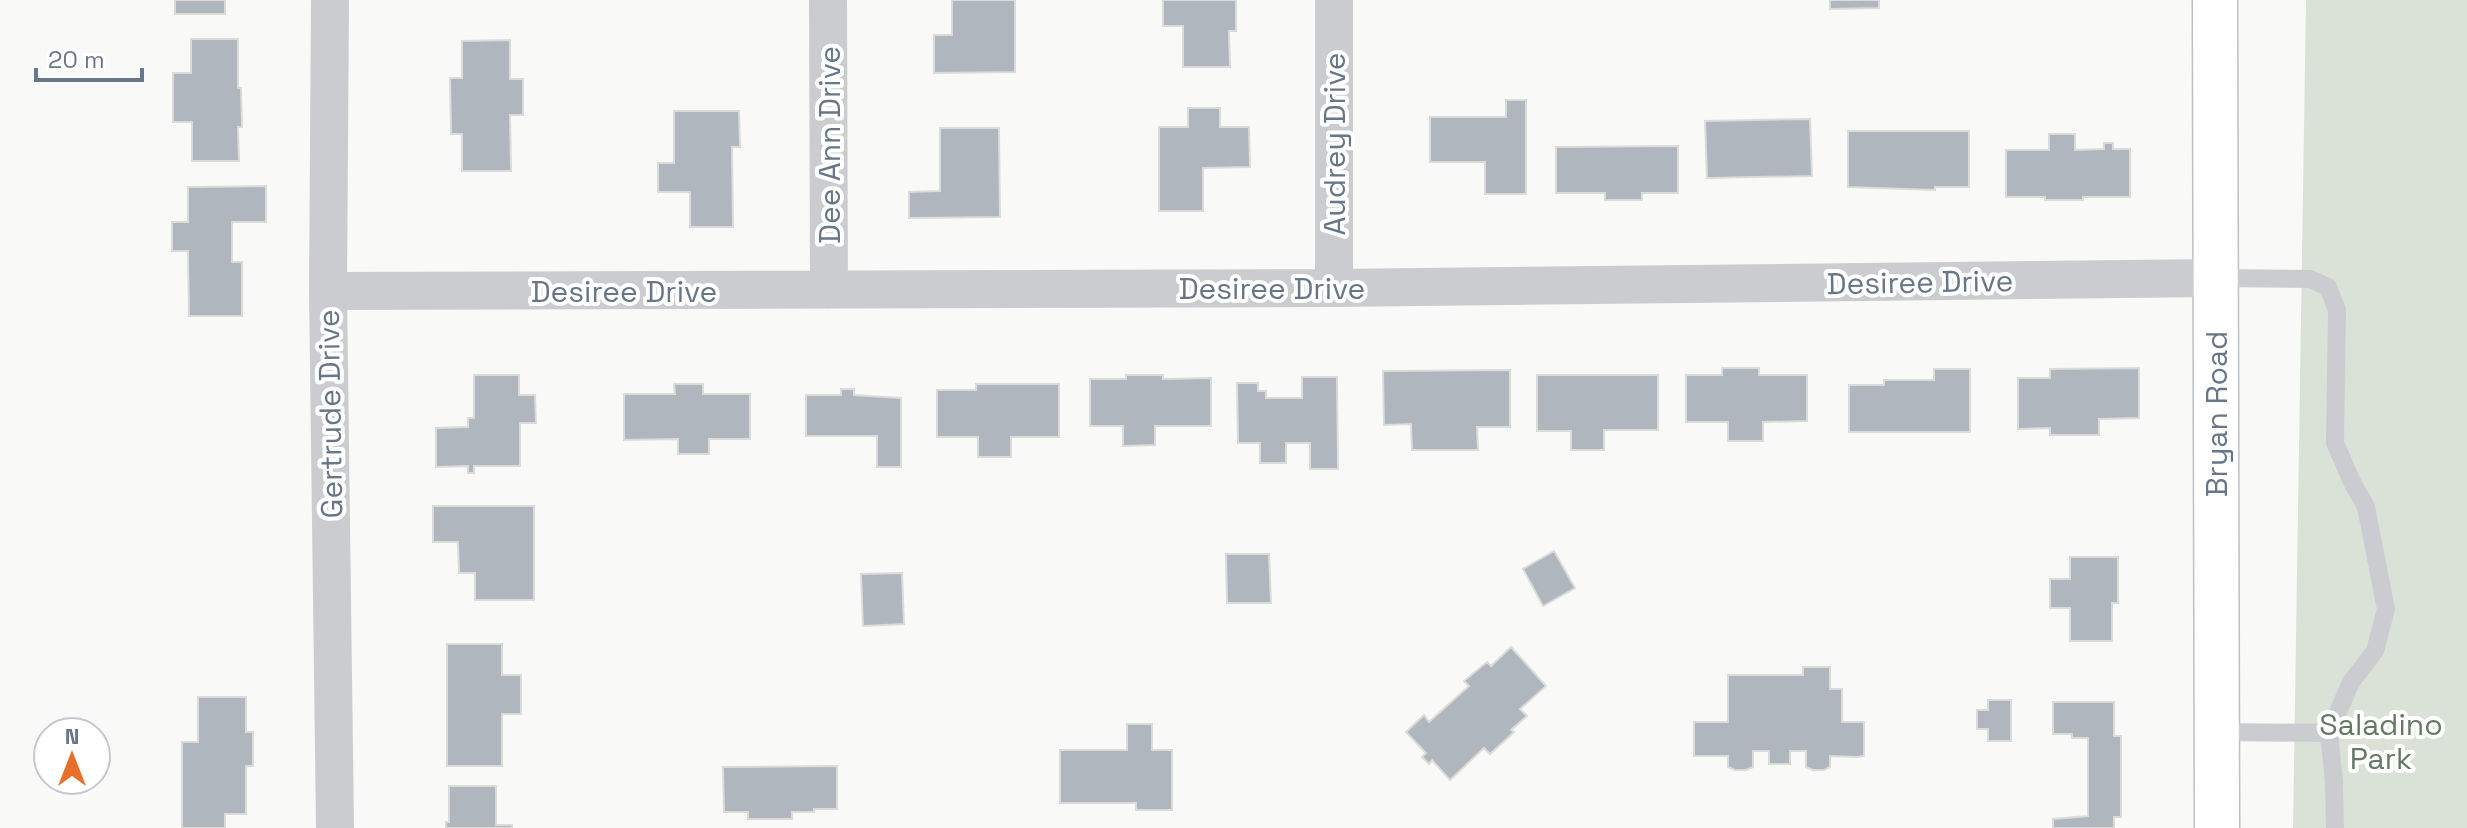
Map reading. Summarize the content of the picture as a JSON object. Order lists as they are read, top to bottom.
{
  "streets": {
    "street": [
      "Audrey Drive",
      "Dee Ann Drive",
      "Desiree Drive",
      "Gertrude Drive",
      "Bryan Road"
    ]
  },
  "crossings": [
    ["Audrey Drive", "Desiree Drive"],
    ["Dee Ann Drive", "Desiree Drive"],
    ["Desiree Drive", "Gertrude Drive"],
    ["Desiree Drive", "Bryan Road"]
  ],
  "parks": ["Saladino Park"],
  "scale_bar": "20 m",
  "north": "top"
}
